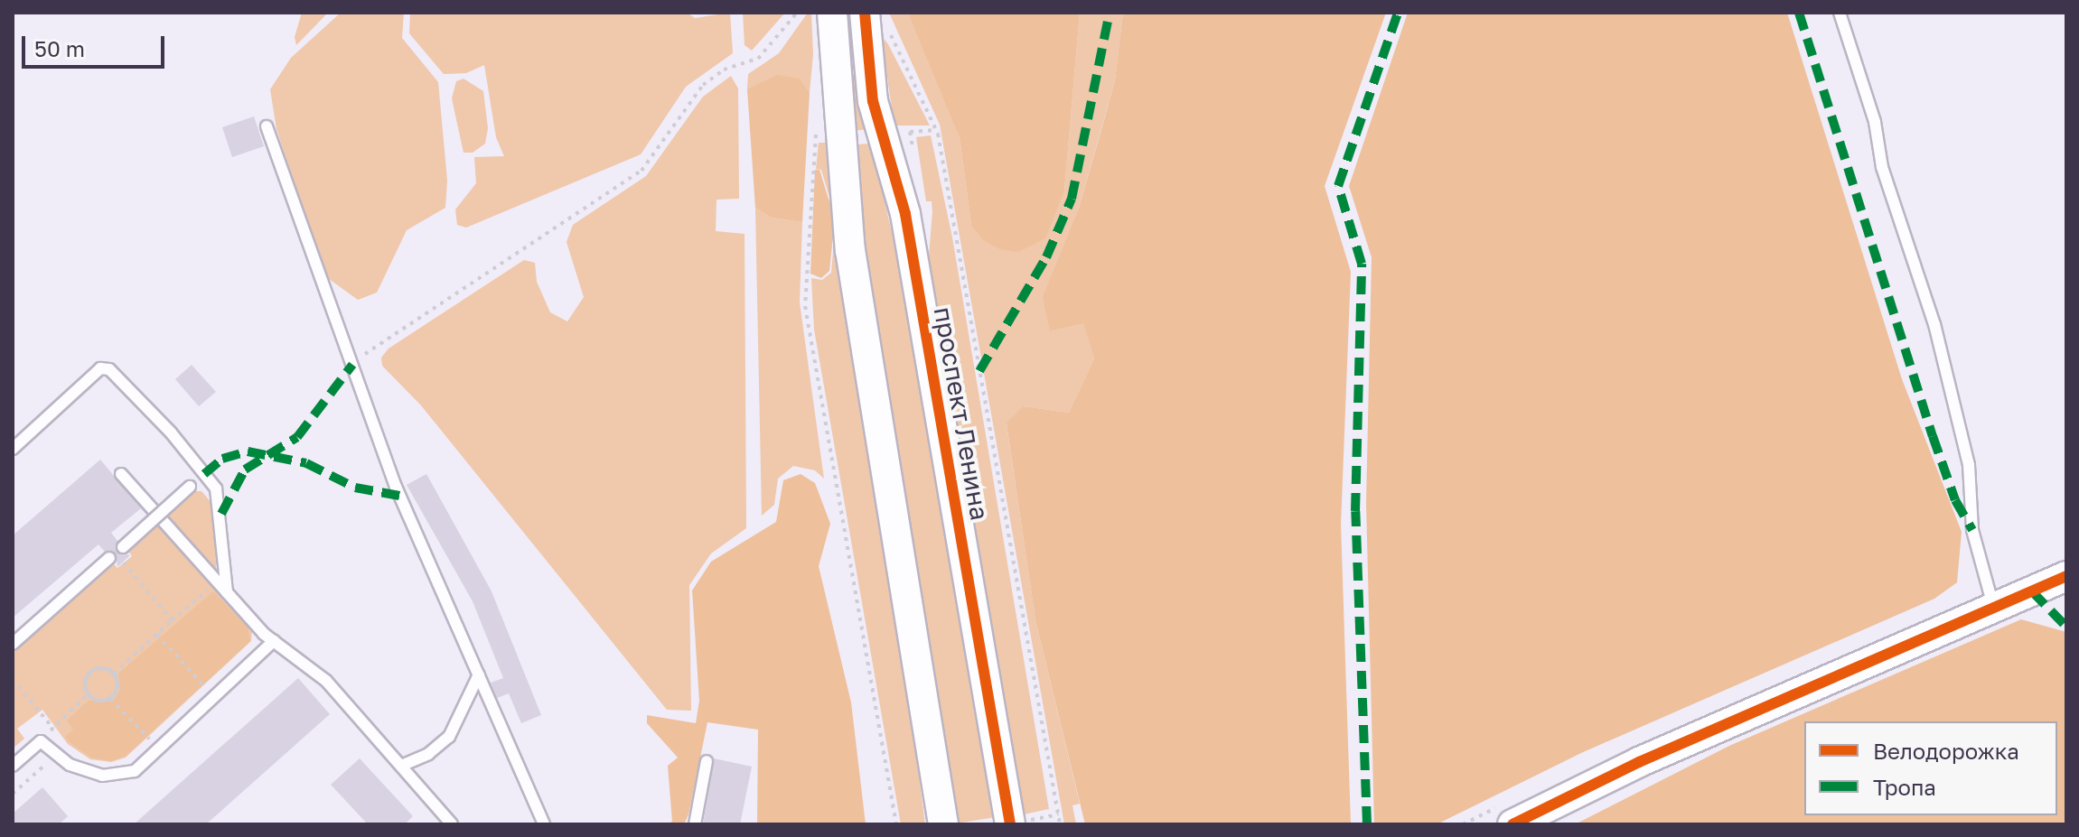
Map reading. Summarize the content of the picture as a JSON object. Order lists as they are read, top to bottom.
{
  "streets": {
    "street": ["проспект Ленина"]
  },
  "legend": ["Велодорожка", "Тропа"],
  "scale_bar": "50 m"
}
